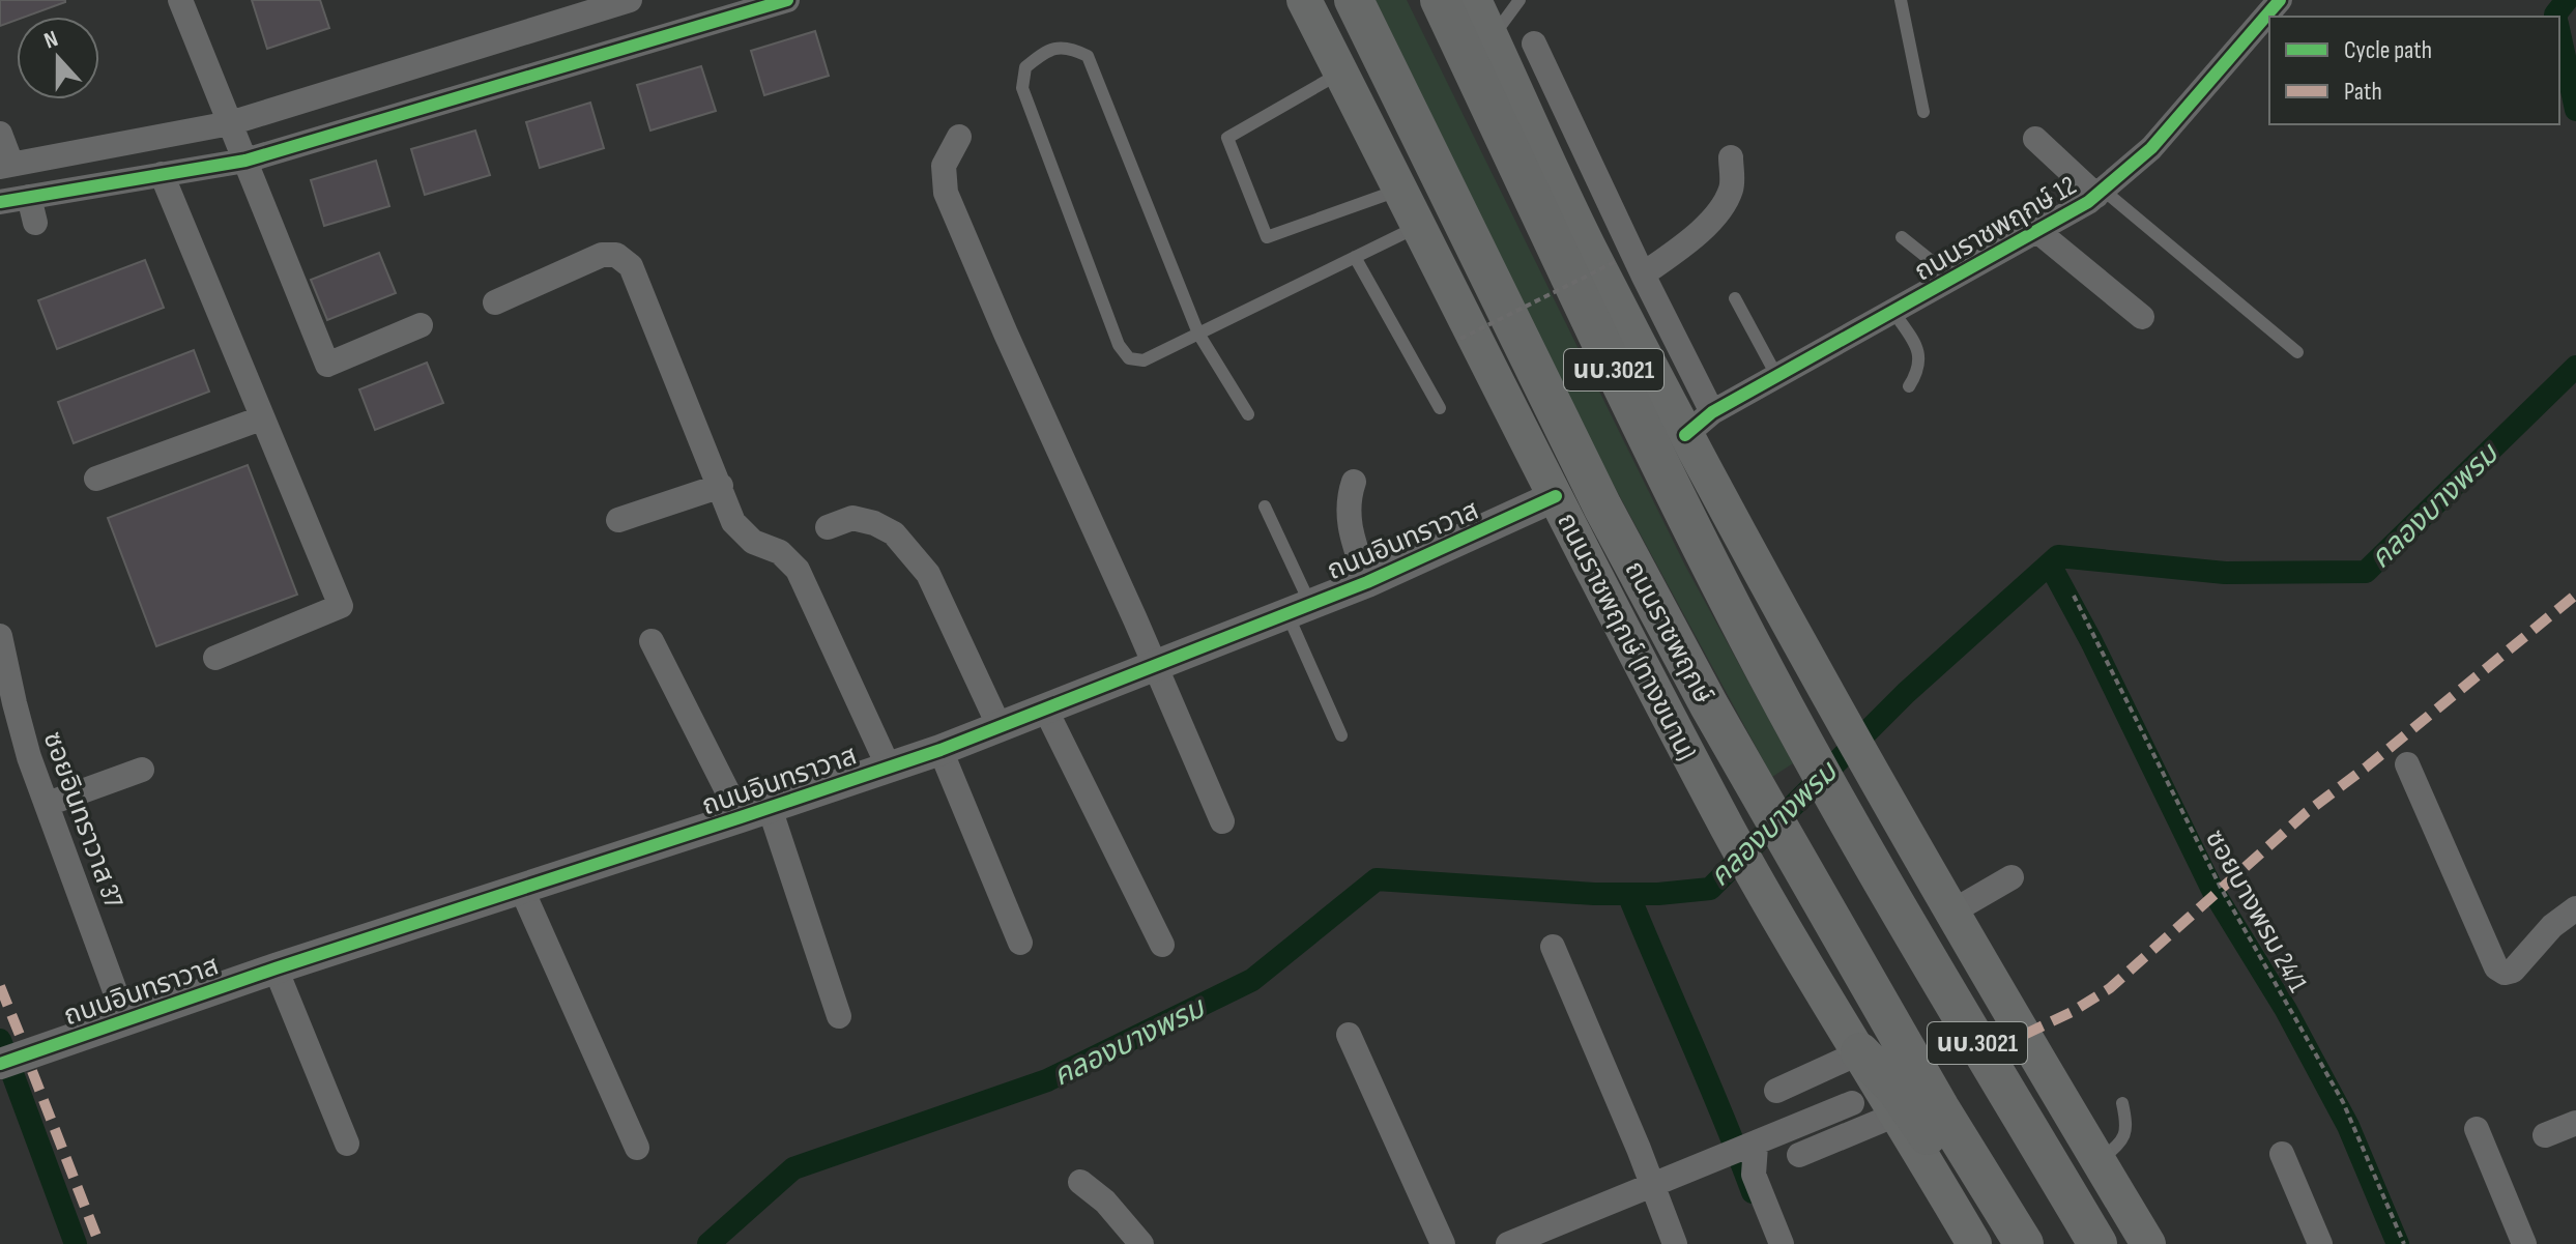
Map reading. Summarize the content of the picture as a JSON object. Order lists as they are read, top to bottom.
{
  "streets": {
    "main road": ["นบ.3021", "ถนนราชพฤกษ์", "ถนนราชพฤกษ์ (ทางขนาน)"],
    "street": ["ถนนราชพฤกษ์ 12", "ถนนอินทราวาส", "ซอยอินทราวาส 37"],
    "path": ["ซอยบางพรม 24/1"]
  },
  "crossings": [
    ["ถนนราชพฤกษ์ 12", "นบ.3021"],
    ["ถนนอินทราวาส", "ถนนราชพฤกษ์ (ทางขนาน)"],
    ["ถนนอินทราวาส", "ซอยอินทราวาส 37"]
  ],
  "water": ["คลองบางพรม"],
  "legend": ["Cycle path", "Path"],
  "north": "top"
}
